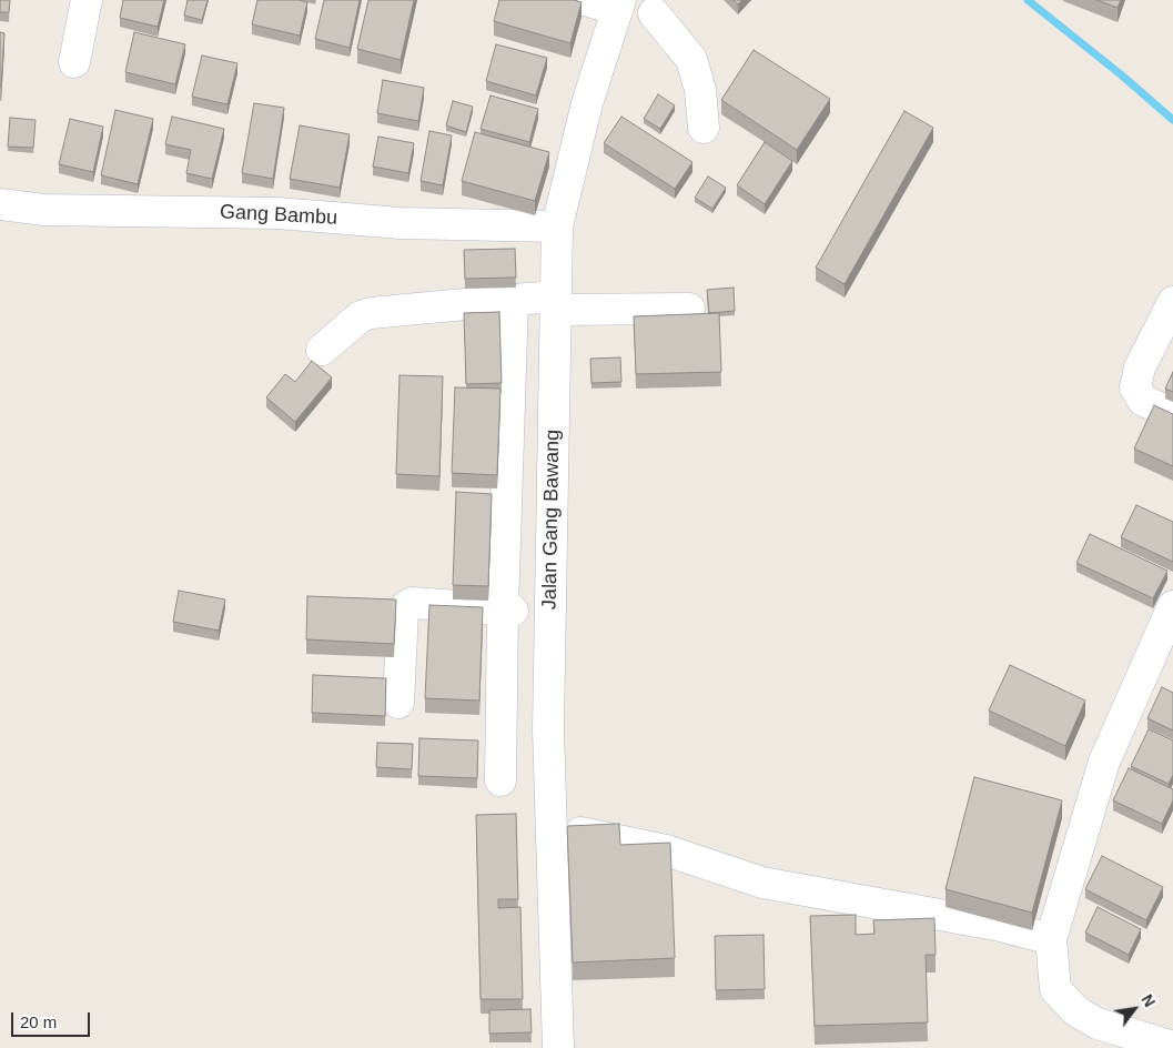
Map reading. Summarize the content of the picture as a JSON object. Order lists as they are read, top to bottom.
{
  "streets": {
    "street": ["Gang Bambu", "Jalan Gang Bawang"]
  },
  "crossings": [
    ["Gang Bambu", "Jalan Gang Bawang"]
  ],
  "scale_bar": "20 m",
  "north": "top right"
}
